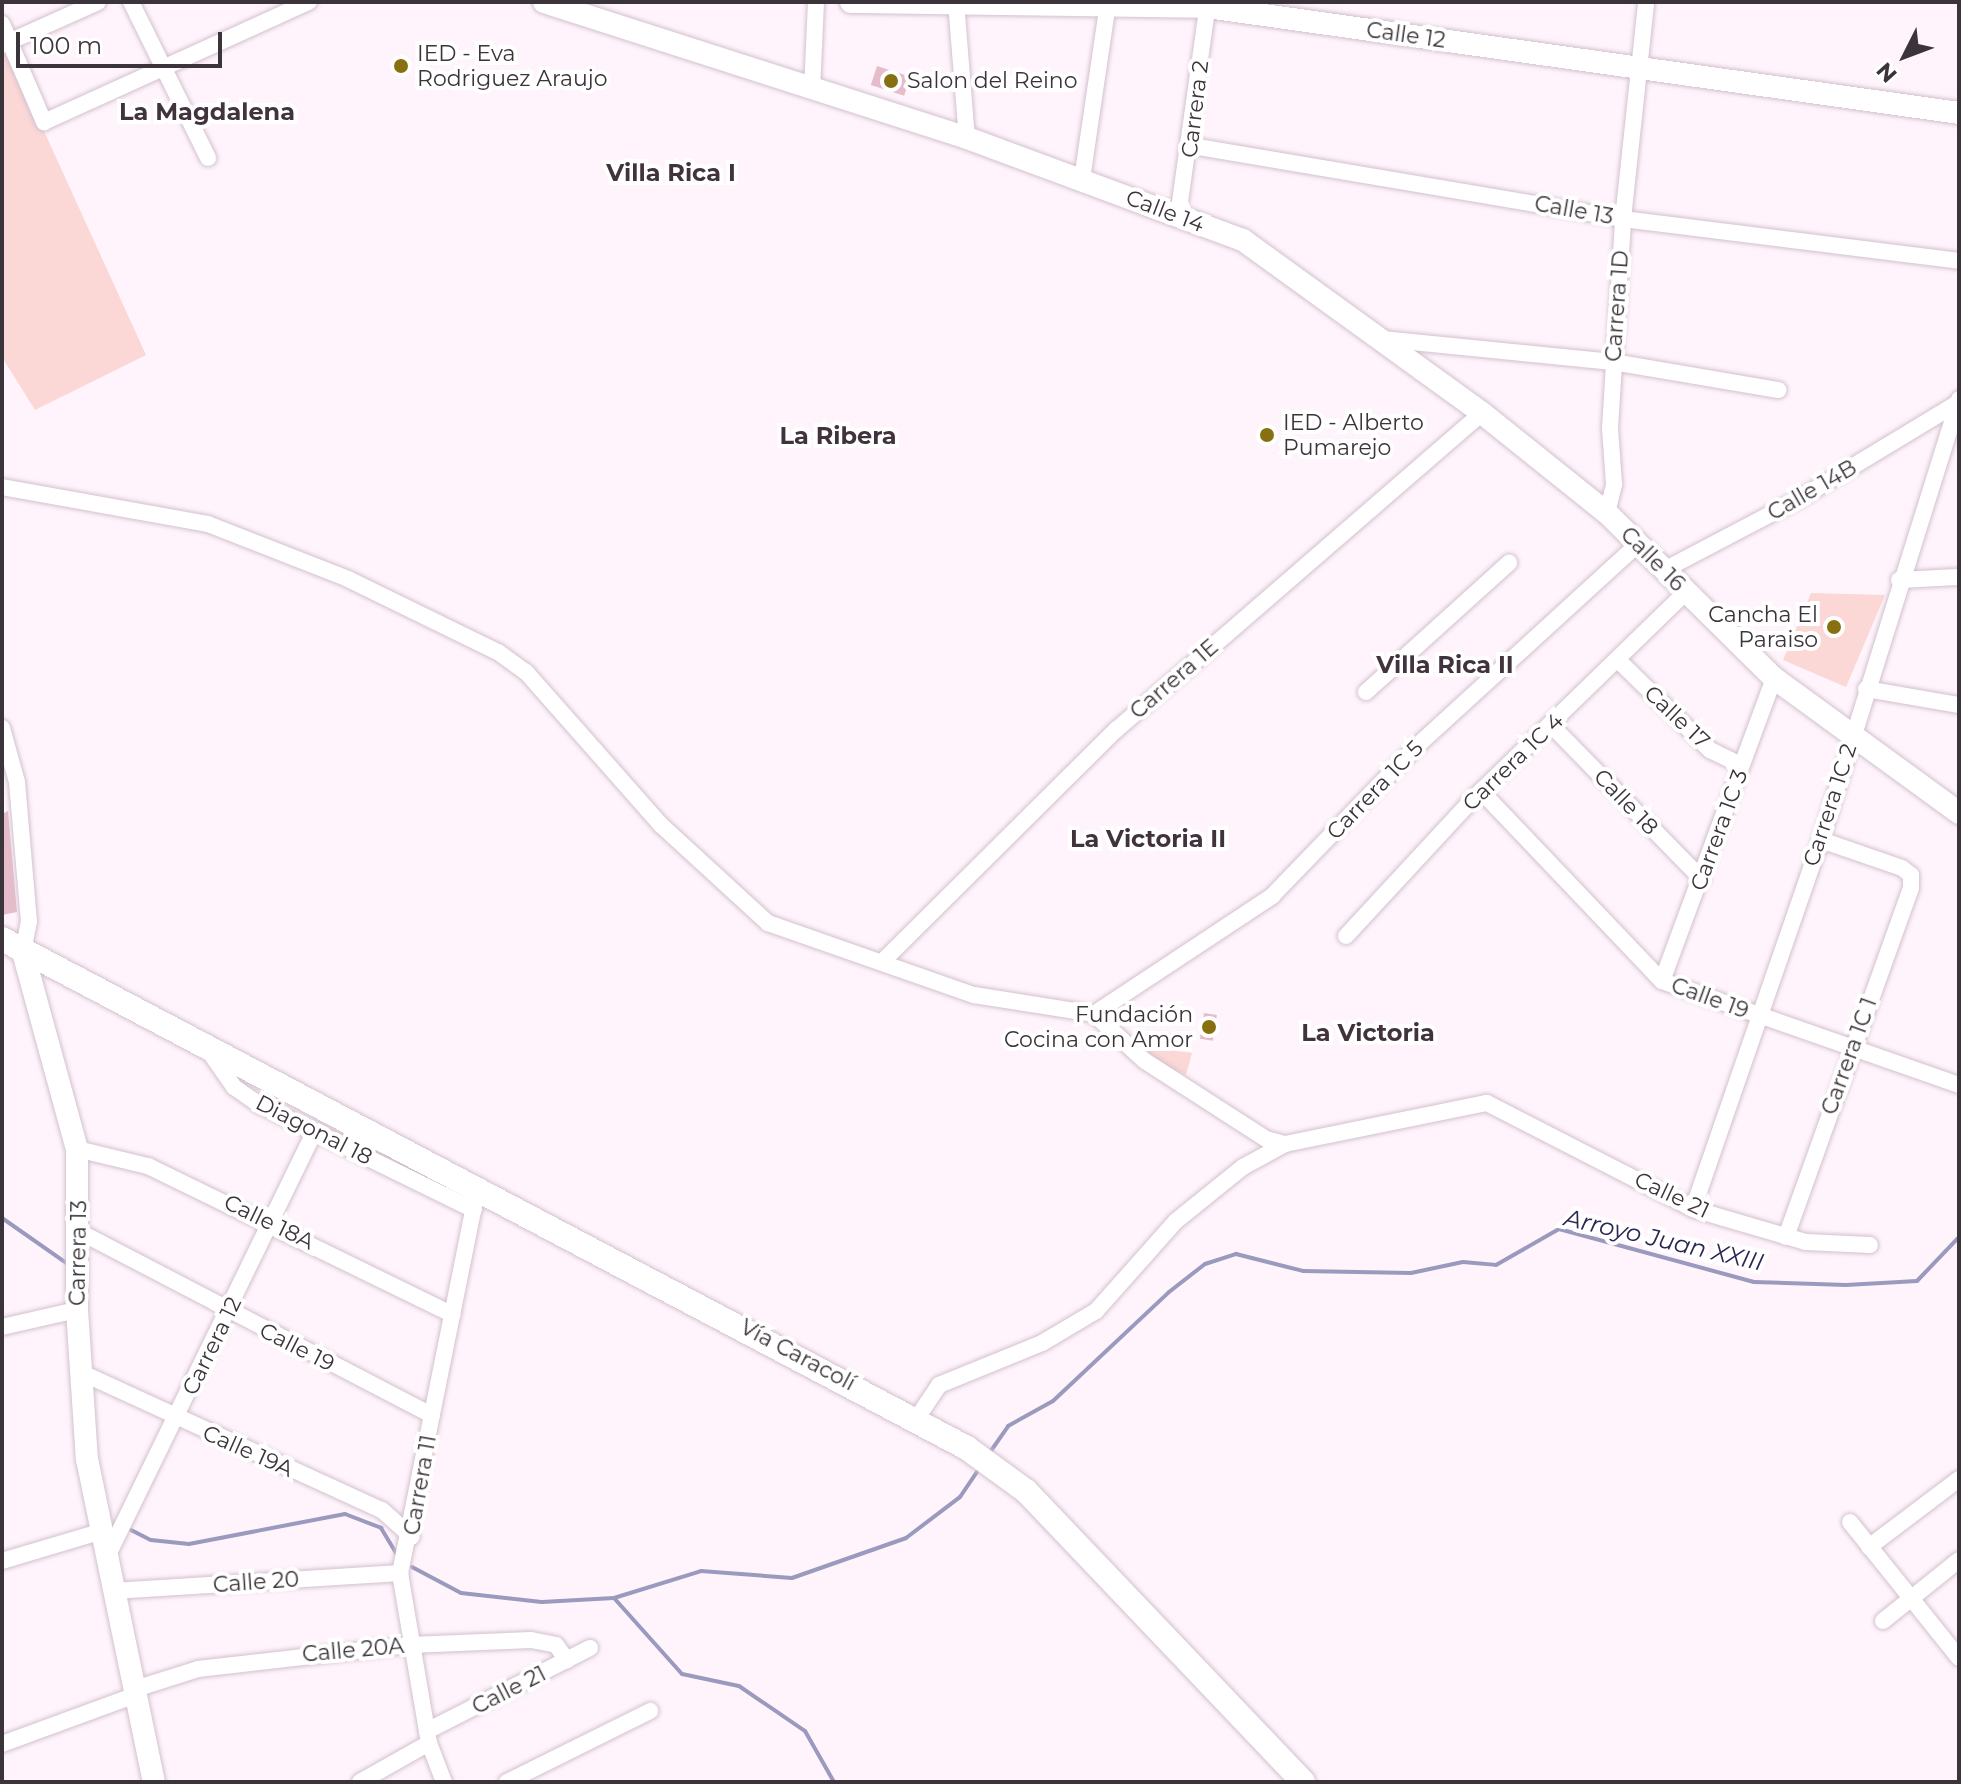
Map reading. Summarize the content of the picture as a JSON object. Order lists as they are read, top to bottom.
{
  "streets": {
    "main road": ["Diagonal 18", "Vía Caracolí"],
    "street": [
      "Calle 12",
      "Carrera 2",
      "Calle 13",
      "Calle 14",
      "Carrera 1D",
      "Calle 14B",
      "Calle 16",
      "Carrera 1E",
      "Calle 17",
      "Carrera 1C 4",
      "Carrera 1C 5",
      "Calle 18",
      "Carrera 1C 2",
      "Carrera 1C 3",
      "Calle 19",
      "Carrera 1C 1",
      "Calle 21",
      "Calle 18A",
      "Carrera 13",
      "Carrera 12",
      "Calle 19A",
      "Carrera 11",
      "Calle 20",
      "Calle 20A"
    ]
  },
  "crossings": [
    ["Calle 12", "Carrera 2"],
    ["Calle 12", "Carrera 1D"],
    ["Carrera 2", "Calle 13"],
    ["Carrera 2", "Calle 14"],
    ["Calle 13", "Carrera 1D"],
    ["Calle 14", "Calle 16"],
    ["Carrera 1D", "Calle 16"],
    ["Calle 14B", "Calle 16"],
    ["Calle 14B", "Carrera 1C 2"],
    ["Calle 16", "Carrera 1E"],
    ["Calle 16", "Carrera 1C 4"],
    ["Calle 16", "Carrera 1C 5"],
    ["Calle 16", "Carrera 1C 2"],
    ["Calle 16", "Carrera 1C 3"],
    ["Calle 17", "Carrera 1C 4"],
    ["Calle 17", "Carrera 1C 3"],
    ["Carrera 1C 4", "Calle 18"],
    ["Carrera 1C 4", "Calle 19"],
    ["Calle 18", "Carrera 1C 3"],
    ["Carrera 1C 2", "Calle 19"],
    ["Carrera 1C 2", "Carrera 1C 1"],
    ["Carrera 1C 2", "Calle 21"],
    ["Carrera 1C 3", "Calle 19"],
    ["Calle 19", "Carrera 1C 1"],
    ["Calle 19", "Carrera 13"],
    ["Calle 19", "Carrera 12"],
    ["Calle 19", "Carrera 11"],
    ["Carrera 1C 1", "Calle 21"],
    ["Diagonal 18", "Carrera 13"],
    ["Diagonal 18", "Carrera 12"],
    ["Diagonal 18", "Vía Caracolí"],
    ["Diagonal 18", "Carrera 11"],
    ["Calle 21", "Carrera 11"],
    ["Calle 21", "Calle 20A"],
    ["Calle 18A", "Carrera 13"],
    ["Calle 18A", "Carrera 12"],
    ["Calle 18A", "Carrera 11"],
    ["Carrera 13", "Carrera 12"],
    ["Carrera 13", "Calle 19A"],
    ["Carrera 13", "Calle 20"],
    ["Carrera 13", "Calle 20A"],
    ["Carrera 12", "Calle 19A"],
    ["Vía Caracolí", "Carrera 11"],
    ["Calle 19A", "Carrera 11"],
    ["Carrera 11", "Calle 20"],
    ["Carrera 11", "Calle 20A"]
  ],
  "districts": [
    "La Magdalena",
    "Villa Rica I",
    "La Ribera",
    "Villa Rica II",
    "La Victoria II",
    "La Victoria"
  ],
  "water": ["Arroyo Juan XXIII"],
  "places": [
    "IED - Eva Rodriguez Araujo",
    "Salon del Reino",
    "IED - Alberto Pumarejo",
    "Cancha El Paraiso",
    "Fundación Cocina con Amor"
  ],
  "scale_bar": "100 m",
  "north": "bottom left"
}
